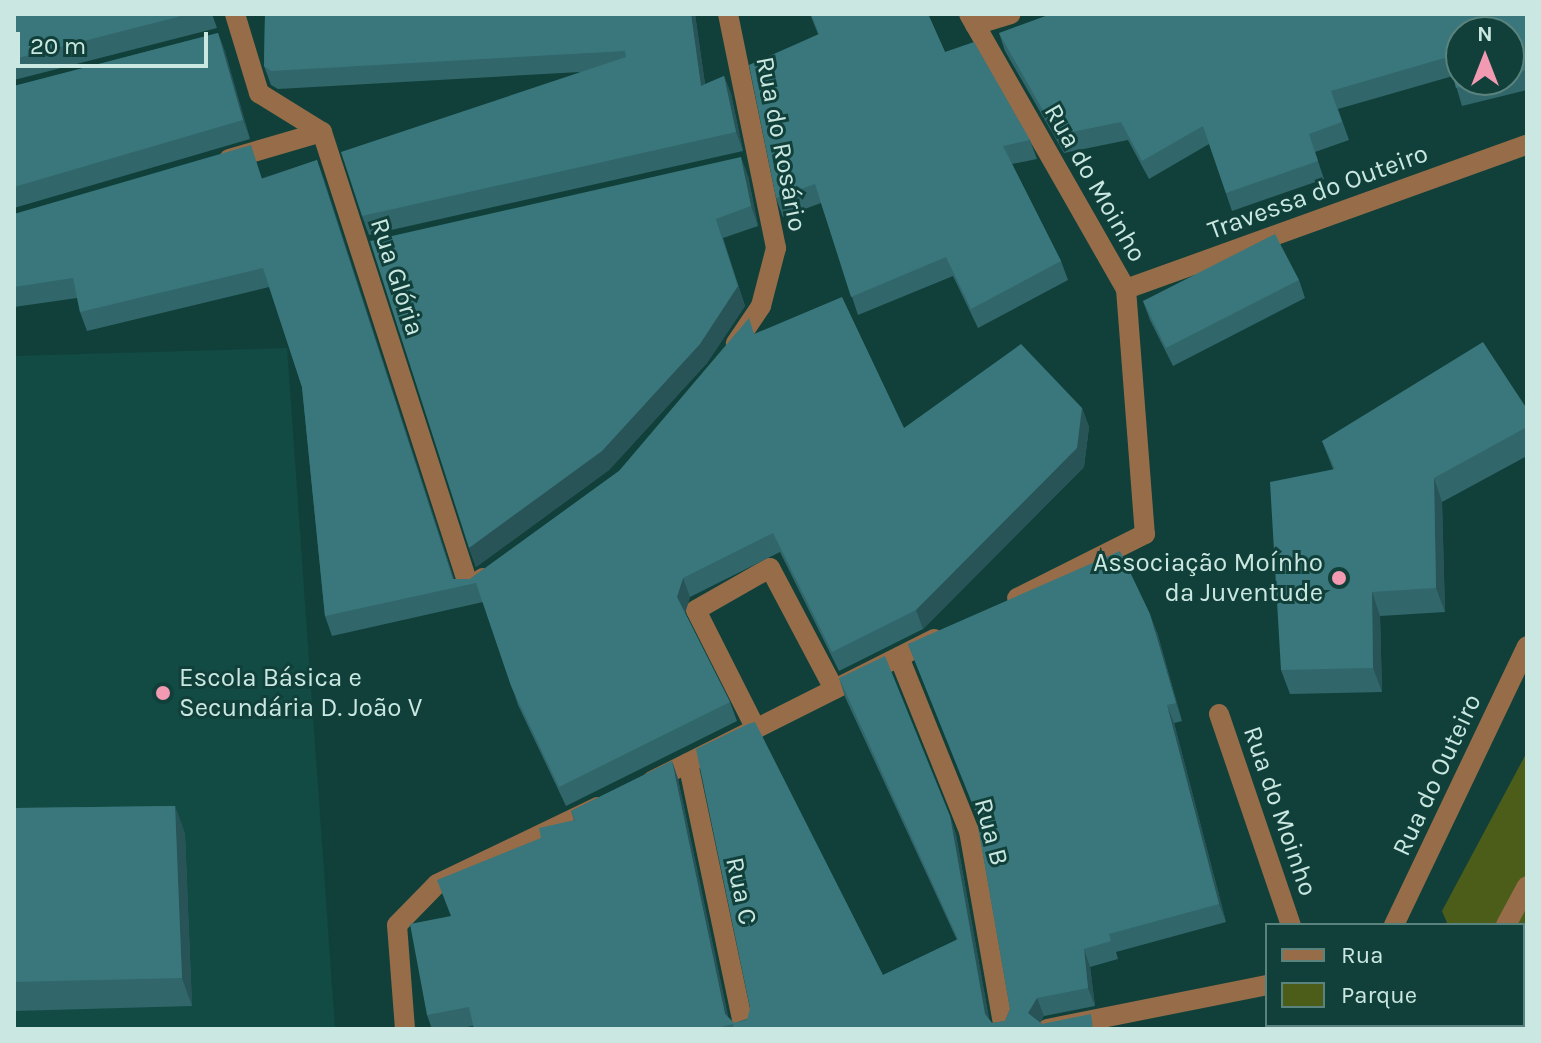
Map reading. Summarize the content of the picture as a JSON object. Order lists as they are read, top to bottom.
{
  "streets": {
    "street": [
      "Rua do Rosário",
      "Rua do Moinho",
      "Travessa do Outeiro",
      "Rua Glória",
      "Rua do Outeiro",
      "Rua B",
      "Rua C"
    ]
  },
  "crossings": [
    ["Rua do Moinho", "Travessa do Outeiro"]
  ],
  "places": ["Associação Moínho da Juventude", "Escola Básica e Secundária D. João V"],
  "legend": ["Rua", "Parque"],
  "scale_bar": "20 m",
  "north": "top"
}
